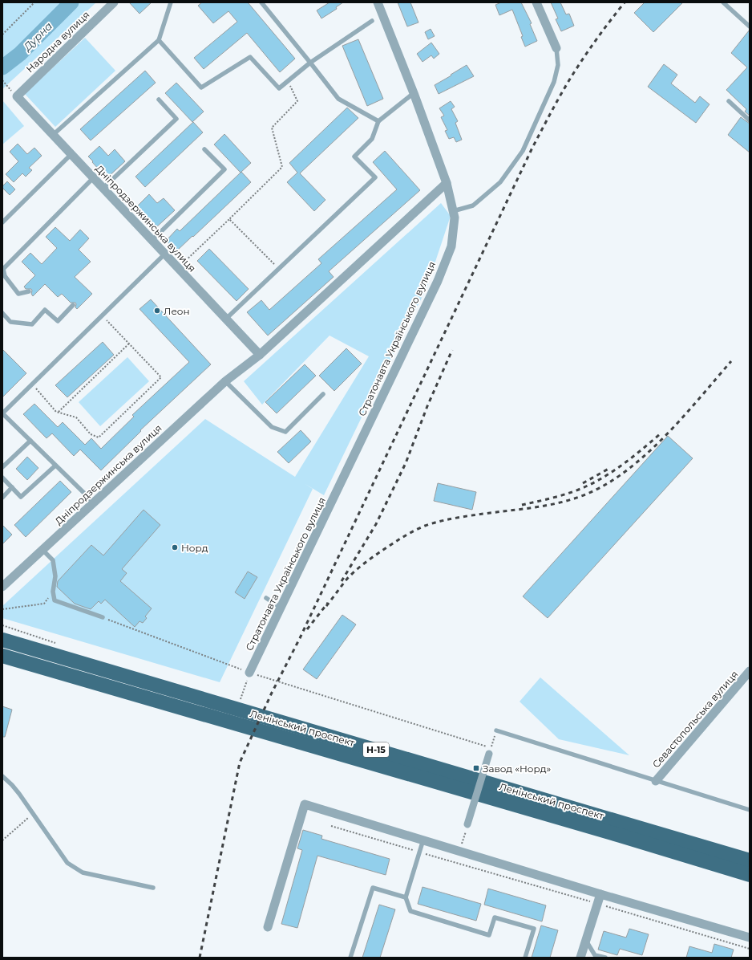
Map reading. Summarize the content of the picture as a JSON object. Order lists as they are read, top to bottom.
{
  "streets": {
    "main road": ["Ленінський проспект", "Н-15"],
    "street": [
      "Народна вулиця",
      "Дніпродзержинська вулиця",
      "Стратонавта Українського вулиця",
      "Севастопольська вулиця"
    ]
  },
  "crossings": [
    ["Народна вулиця", "Дніпродзержинська вулиця"],
    ["Дніпродзержинська вулиця", "Стратонавта Українського вулиця"]
  ],
  "water": ["Дурна"],
  "places": {
    "other": ["Леон", "Норд"],
    "transit": ["Завод «Норд»"]
  }
}
